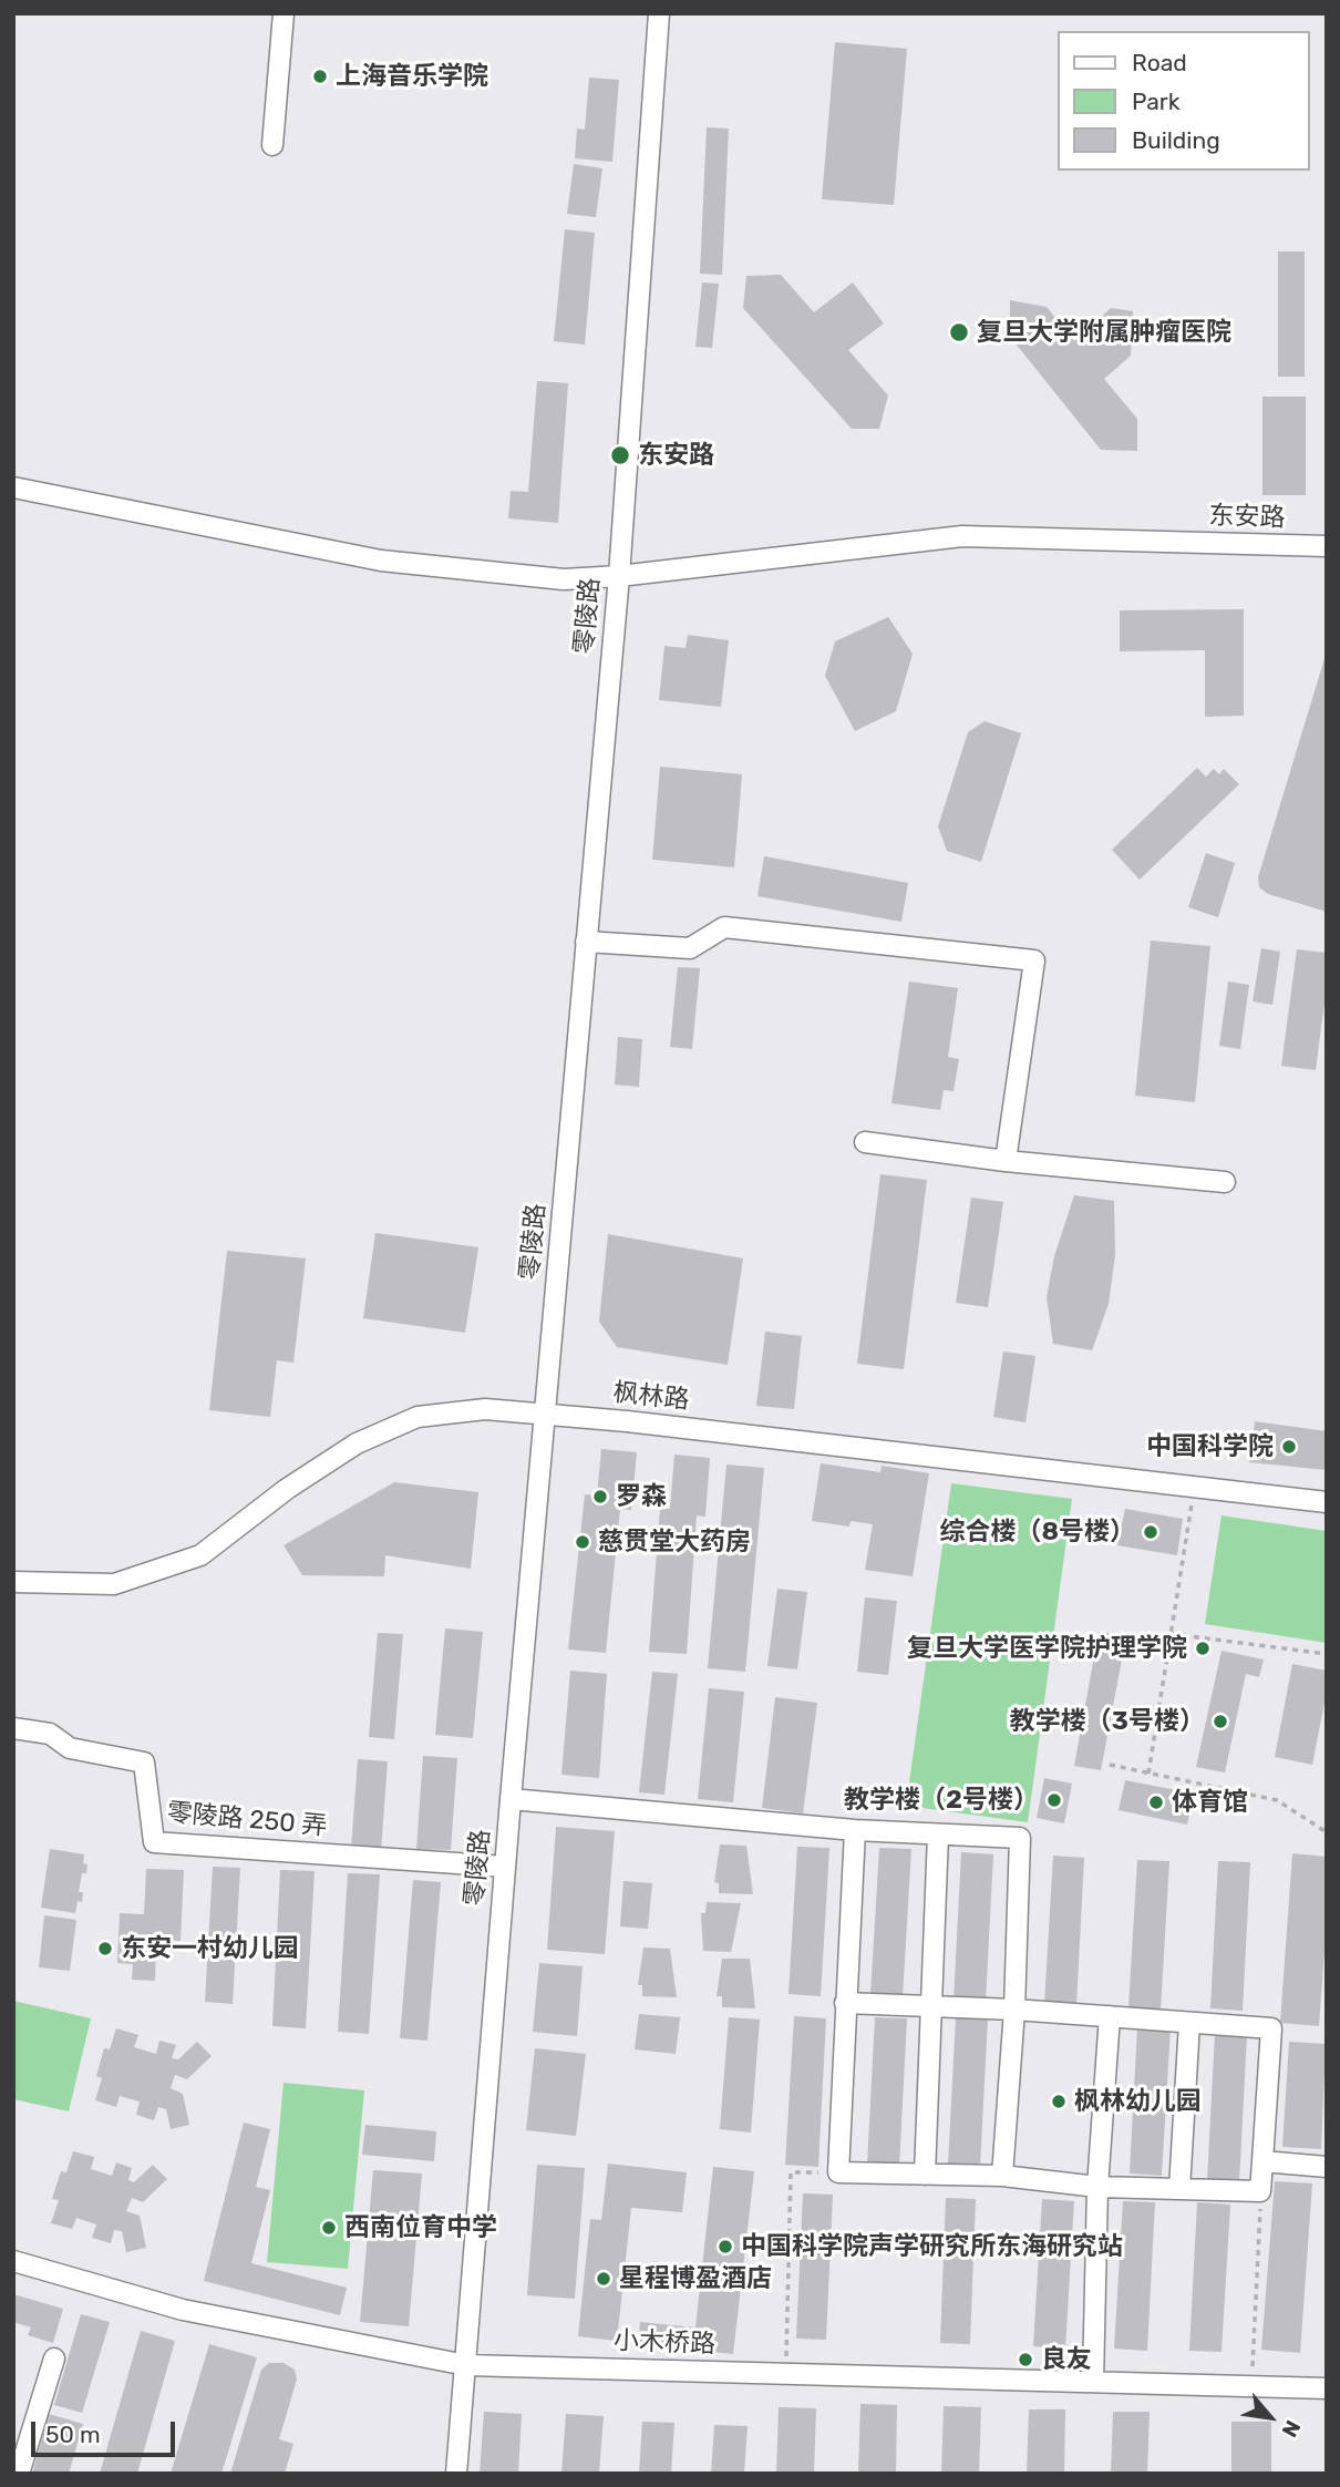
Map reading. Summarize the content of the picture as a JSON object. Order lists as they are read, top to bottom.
{
  "streets": {
    "street": [
      "东安路",
      "零陵路",
      "枫林路",
      "零陵路 250 弄",
      "小木桥路"
    ]
  },
  "crossings": [
    ["东安路", "零陵路"],
    ["零陵路", "枫林路"],
    ["零陵路", "零陵路 250 弄"],
    ["零陵路", "小木桥路"]
  ],
  "places": [
    "上海音乐学院",
    "复旦大学附属肿瘤医院",
    "东安路",
    "中国科学院",
    "罗森",
    "综合楼（8号楼）",
    "慈贯堂大药房",
    "复旦大学医学院护理学院",
    "教学楼（3号楼）",
    "教学楼（2号楼）",
    "体育馆",
    "东安一村幼儿园",
    "枫林幼儿园",
    "西南位育中学",
    "中国科学院声学研究所东海研究站",
    "星程博盈酒店",
    "良友"
  ],
  "legend": ["Road", "Park", "Building"],
  "scale_bar": "50 m",
  "north": "bottom right"
}
